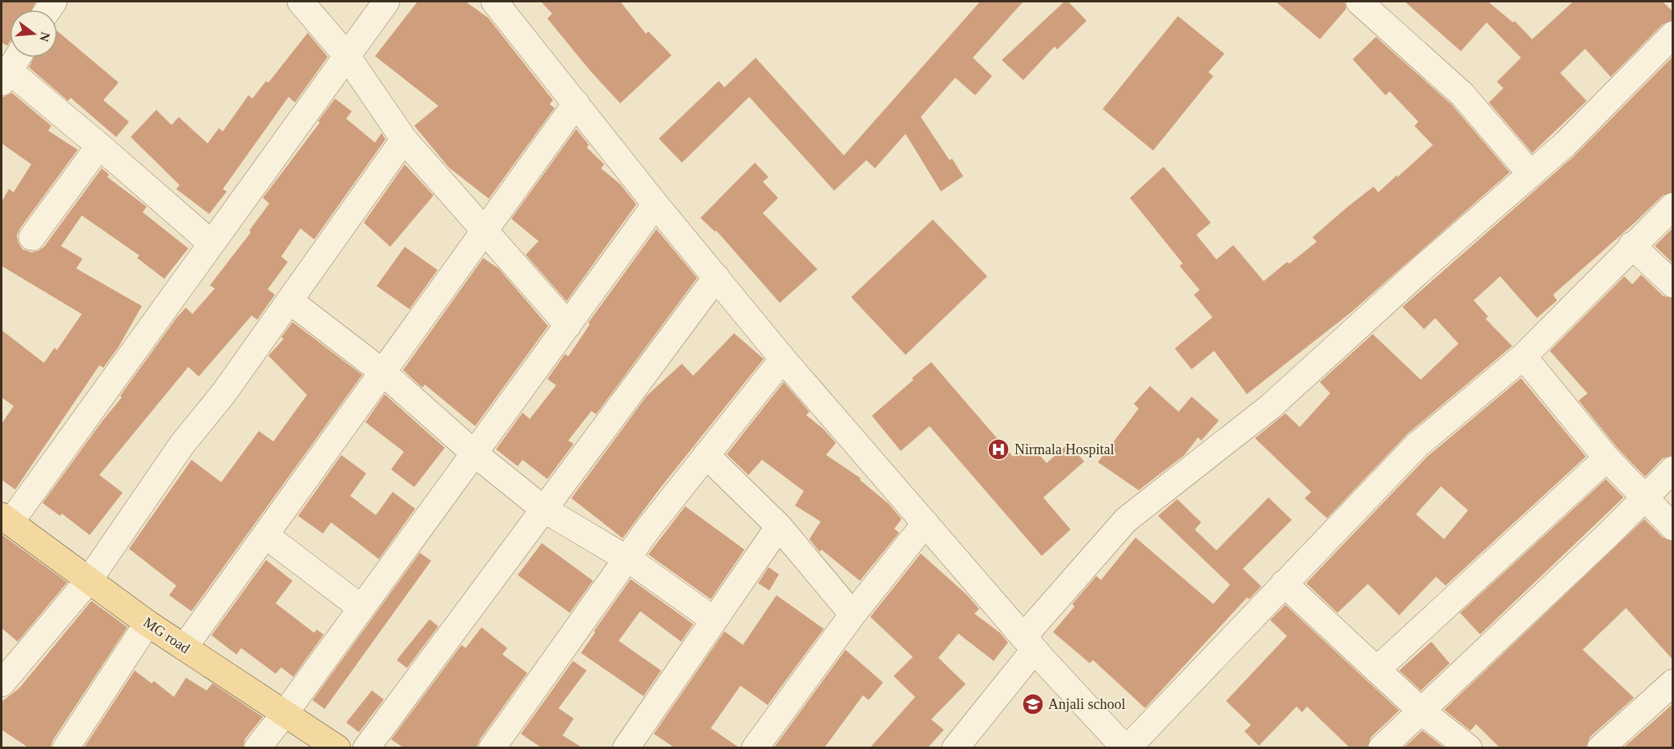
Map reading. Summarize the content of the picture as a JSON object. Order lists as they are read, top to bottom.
{
  "streets": {
    "main road": ["MG road"]
  },
  "places": {
    "hospital": ["Nirmala Hospital"],
    "school or university": ["Anjali school"]
  },
  "north": "right"
}
